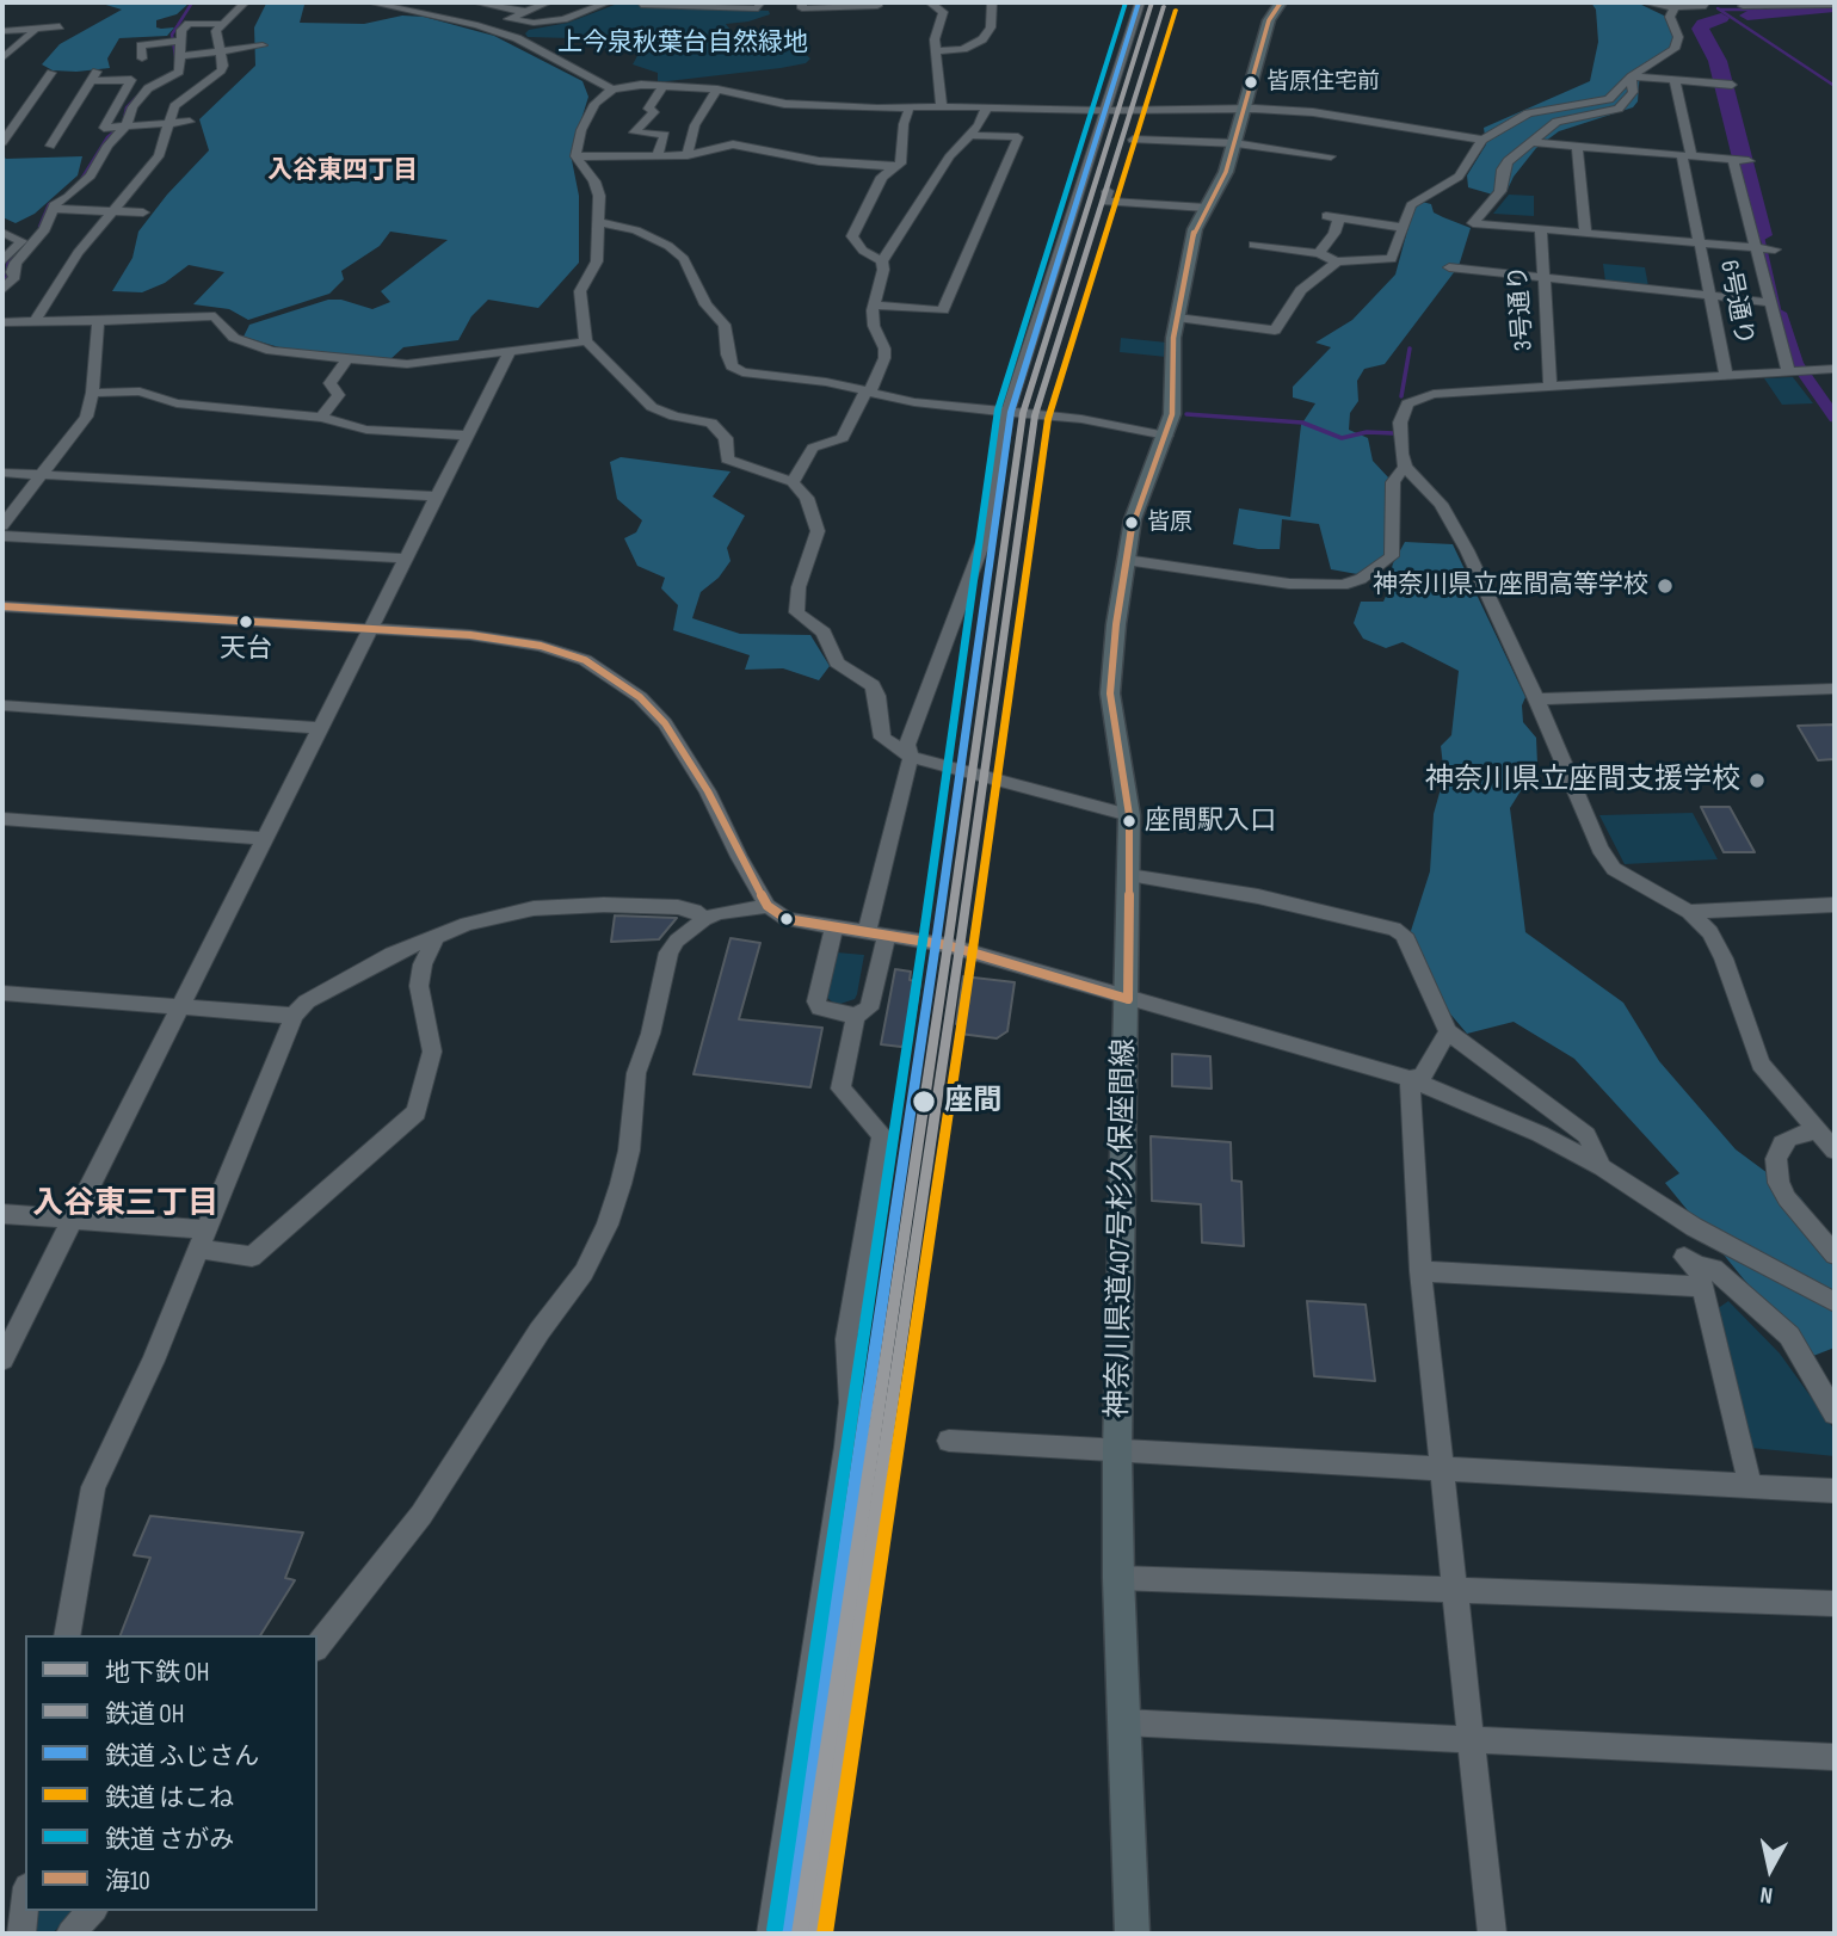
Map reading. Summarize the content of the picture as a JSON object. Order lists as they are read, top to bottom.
{
  "streets": {
    "main road": ["神奈川県道407号杉久保座間線"],
    "street": ["6号通り", "3号通り"]
  },
  "districts": ["入谷東四丁目", "入谷東三丁目"],
  "parks": ["上今泉秋葉台自然緑地"],
  "places": [
    "皆原住宅前",
    "皆原",
    "神奈川県立座間高等学校",
    "天台",
    "神奈川県立座間支援学校",
    "座間駅入口",
    "座間"
  ],
  "lines": [
    "metro line OH",
    "rail line ふじさん",
    "rail line さがみ",
    "transit line 海10",
    "rail line OH",
    "rail line はこね"
  ],
  "legend": [
    "地下鉄 OH",
    "鉄道 OH",
    "鉄道 ふじさん",
    "鉄道 はこね",
    "鉄道 さがみ",
    "海10"
  ],
  "north": "bottom"
}
